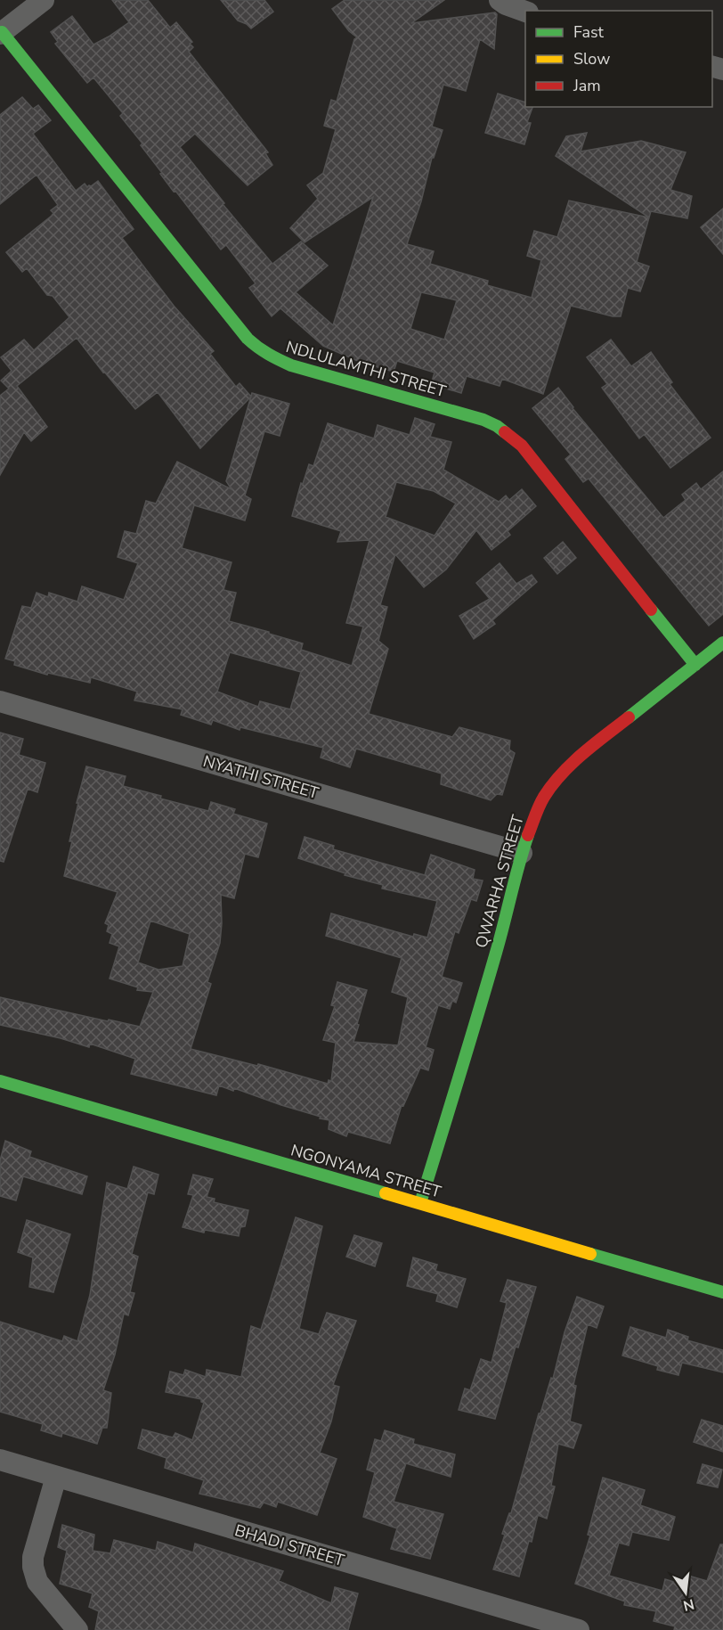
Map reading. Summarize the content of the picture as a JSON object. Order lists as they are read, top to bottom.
{
  "streets": {
    "street": [
      "NDLULAMTHI STREET",
      "NYATHI STREET",
      "QWARHA STREET",
      "NGONYAMA STREET",
      "BHADI STREET"
    ]
  },
  "crossings": [
    ["NDLULAMTHI STREET", "QWARHA STREET"],
    ["NYATHI STREET", "QWARHA STREET"],
    ["QWARHA STREET", "NGONYAMA STREET"]
  ],
  "legend": ["Fast", "Slow", "Jam"],
  "north": "bottom"
}
